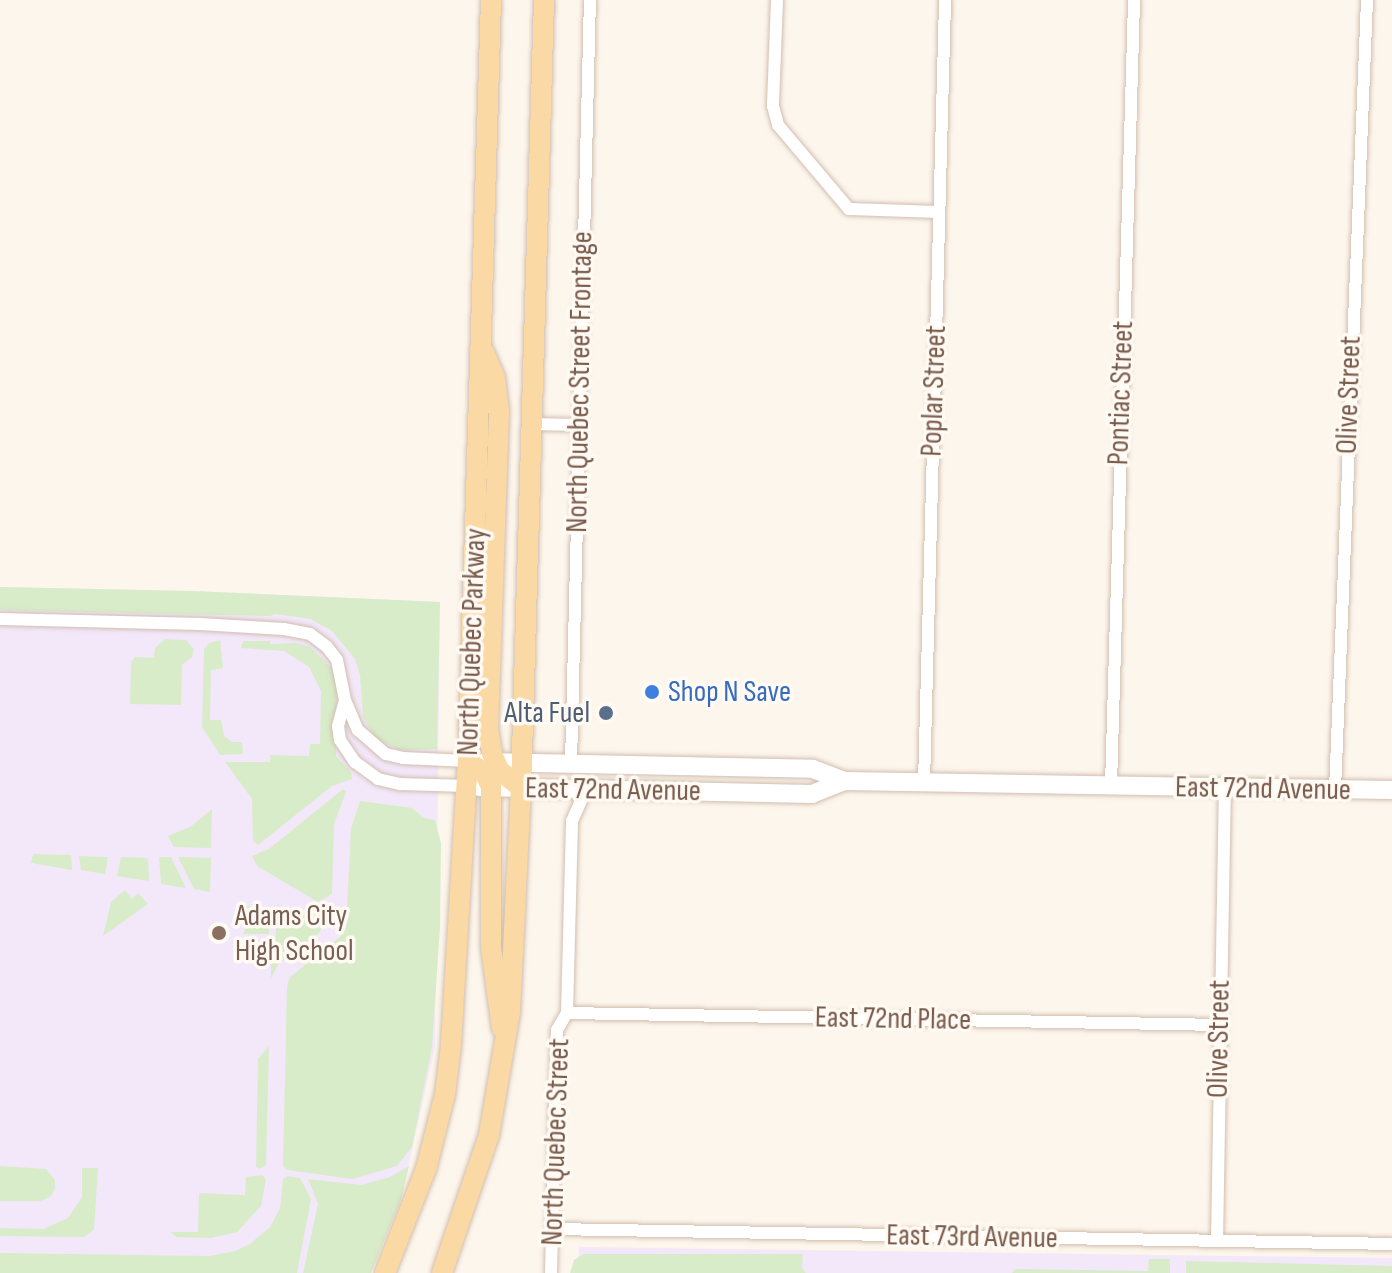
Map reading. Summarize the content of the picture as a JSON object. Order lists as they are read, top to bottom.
{
  "streets": {
    "main road": ["North Quebec Parkway", "East 72nd Avenue"],
    "street": [
      "North Quebec Street Frontage",
      "Poplar Street",
      "Pontiac Street",
      "Olive Street",
      "East 72nd Place",
      "North Quebec Street",
      "East 73rd Avenue"
    ]
  },
  "crossings": [
    ["North Quebec Street Frontage", "East 72nd Avenue"],
    ["Poplar Street", "East 72nd Avenue"],
    ["Pontiac Street", "East 72nd Avenue"],
    ["Olive Street", "East 72nd Avenue"],
    ["Olive Street", "East 72nd Place"],
    ["Olive Street", "East 73rd Avenue"],
    ["North Quebec Parkway", "East 72nd Avenue"],
    ["East 72nd Place", "North Quebec Street"],
    ["North Quebec Street", "East 73rd Avenue"]
  ],
  "places": ["Shop N Save", "Alta Fuel", "Adams City High School"]
}
